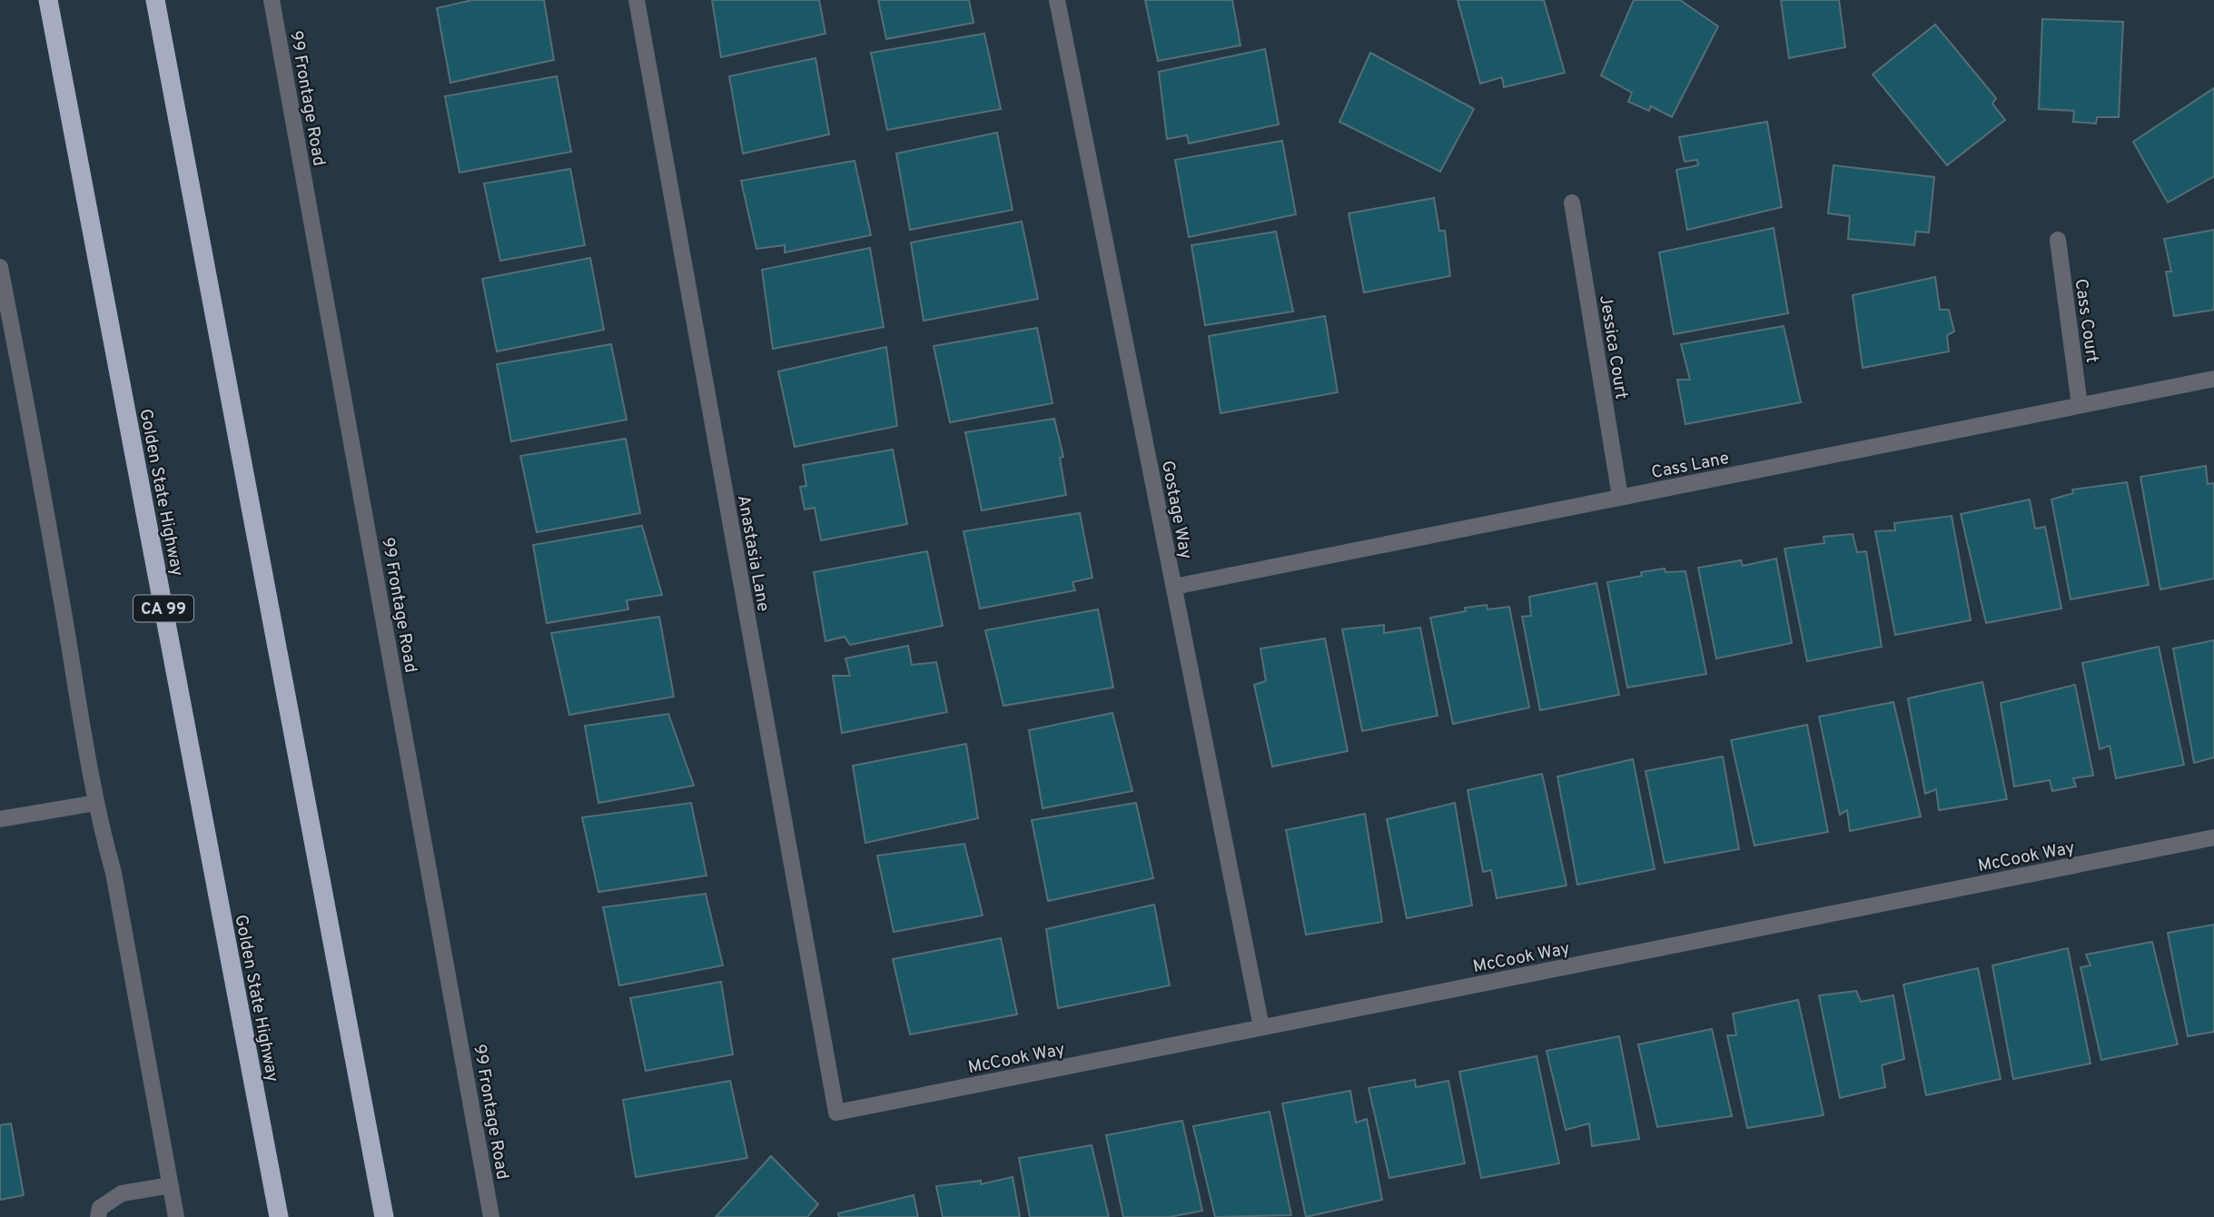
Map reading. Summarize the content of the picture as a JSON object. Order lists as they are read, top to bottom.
{
  "streets": {
    "highway": ["Golden State Highway", "CA 99"],
    "street": [
      "99 Frontage Road",
      "Cass Court",
      "Jessica Court",
      "Cass Lane",
      "Gostage Way",
      "Anastasia Lane",
      "McCook Way"
    ]
  },
  "crossings": [
    ["Cass Court", "Cass Lane"],
    ["Jessica Court", "Cass Lane"],
    ["Cass Lane", "Gostage Way"],
    ["Gostage Way", "McCook Way"],
    ["Anastasia Lane", "McCook Way"]
  ]
}
